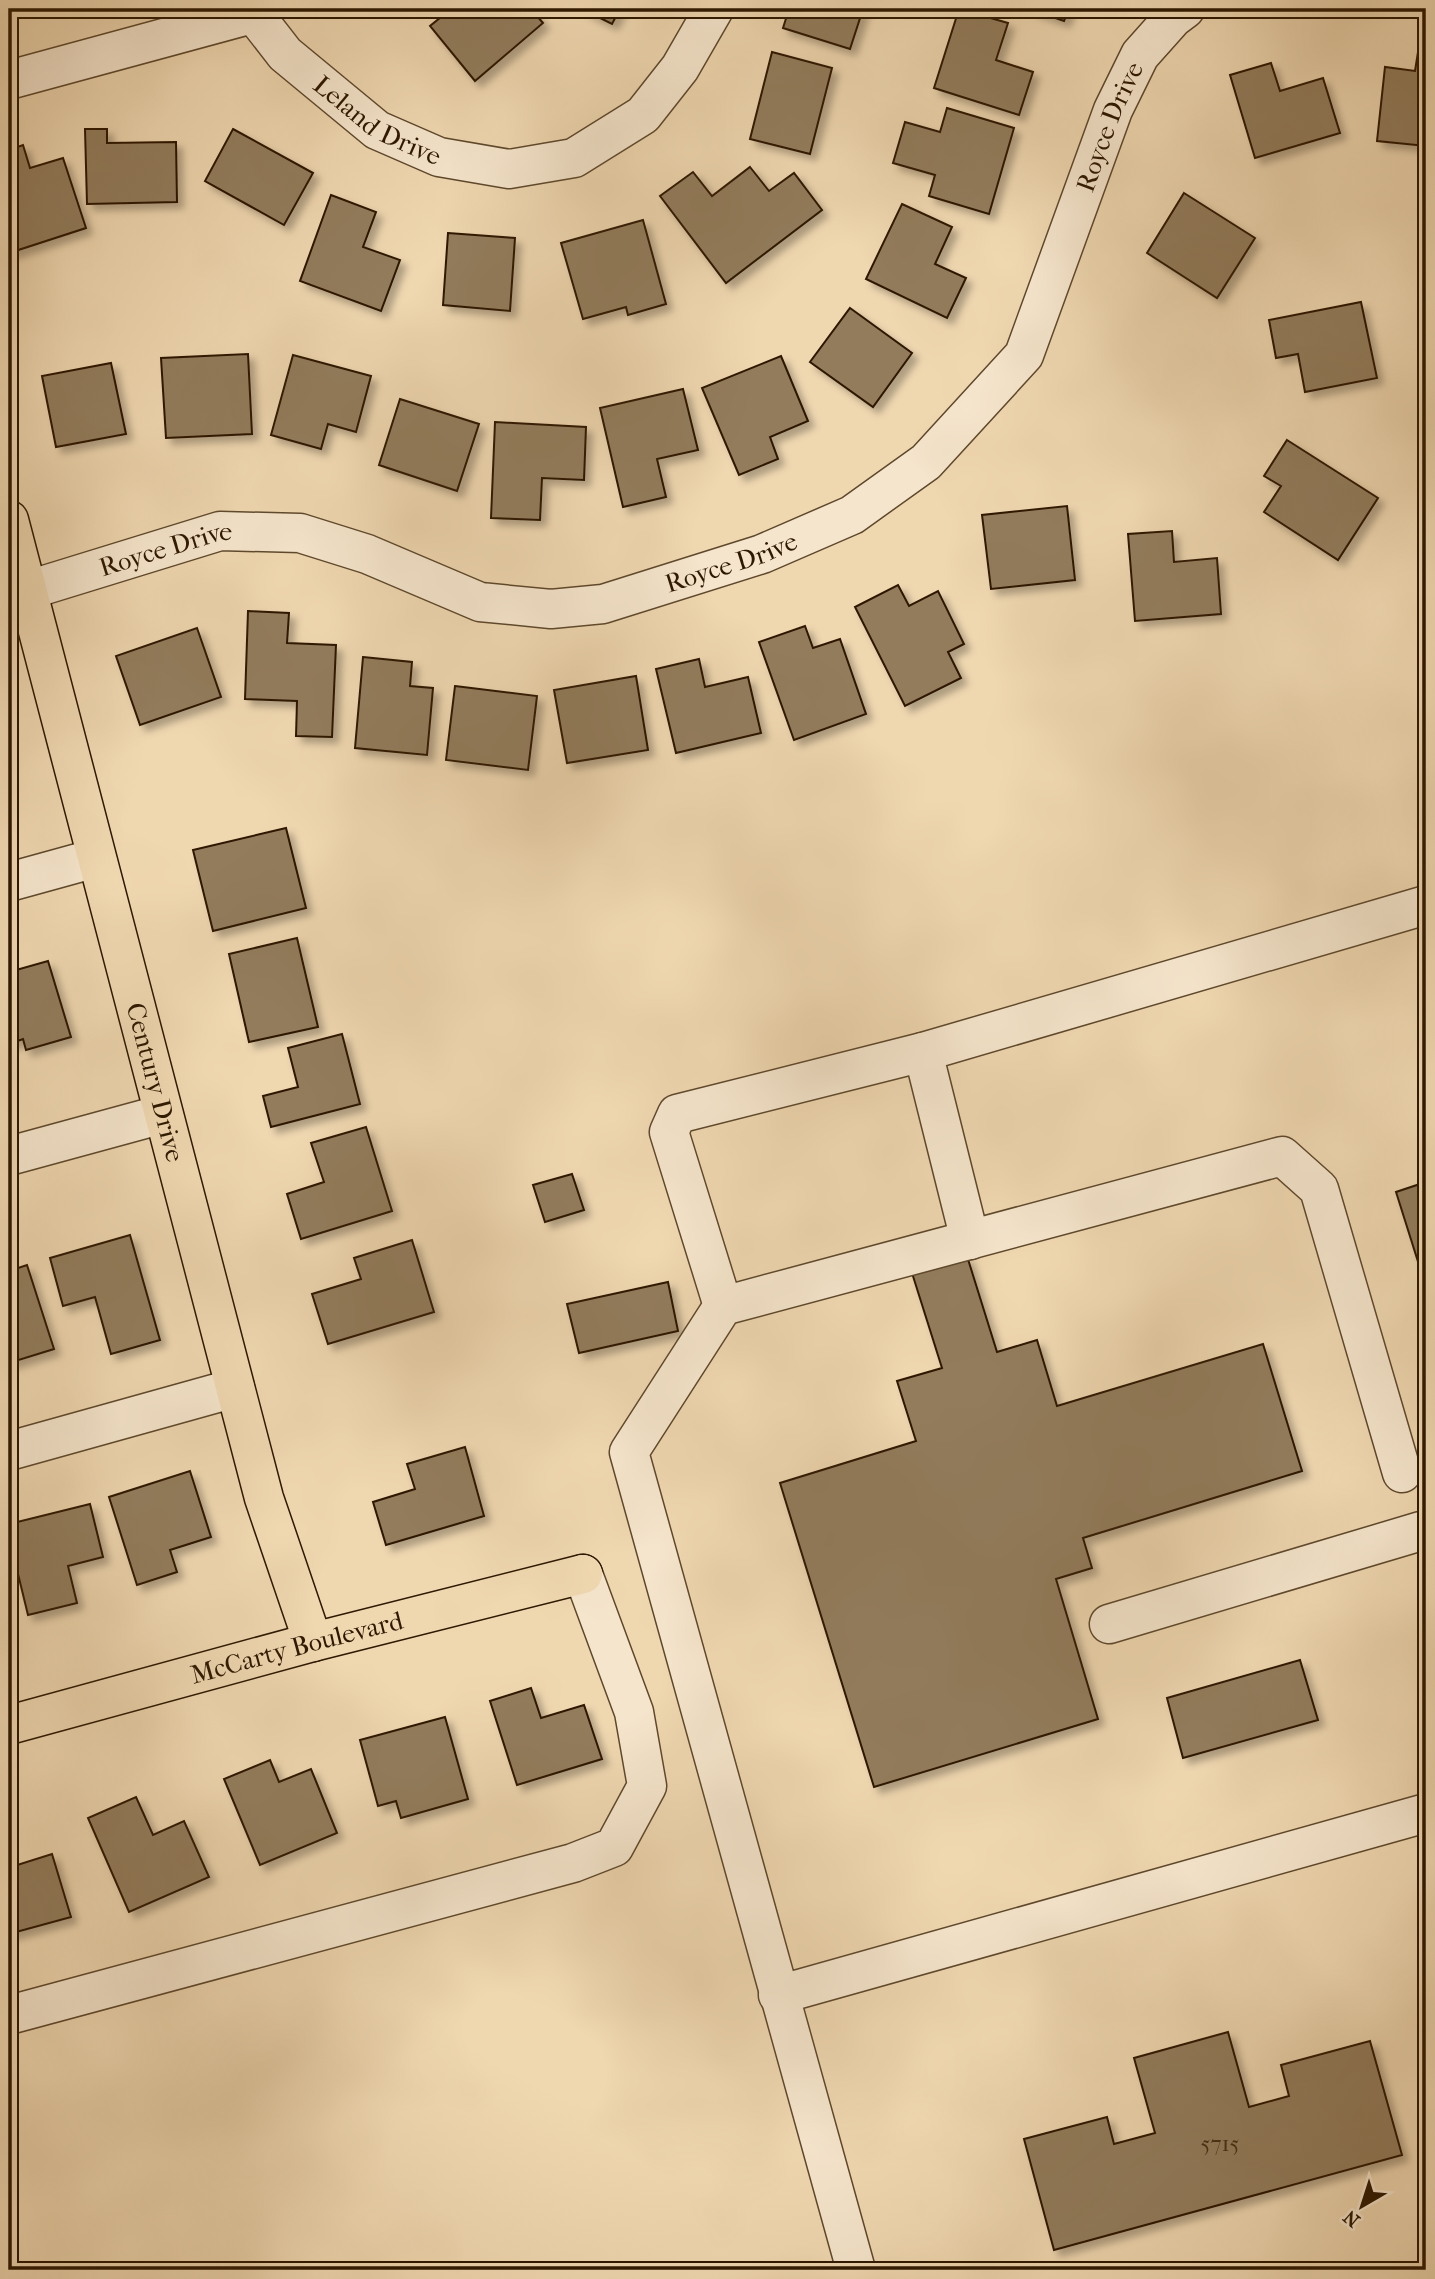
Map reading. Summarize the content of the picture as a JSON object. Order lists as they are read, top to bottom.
{
  "streets": {
    "main road": ["Century Drive", "McCarty Boulevard"],
    "street": ["Leland Drive", "Royce Drive"]
  },
  "crossings": [
    ["Royce Drive", "Century Drive"],
    ["Century Drive", "McCarty Boulevard"]
  ],
  "house_numbers": ["5715"],
  "north": "bottom left"
}
